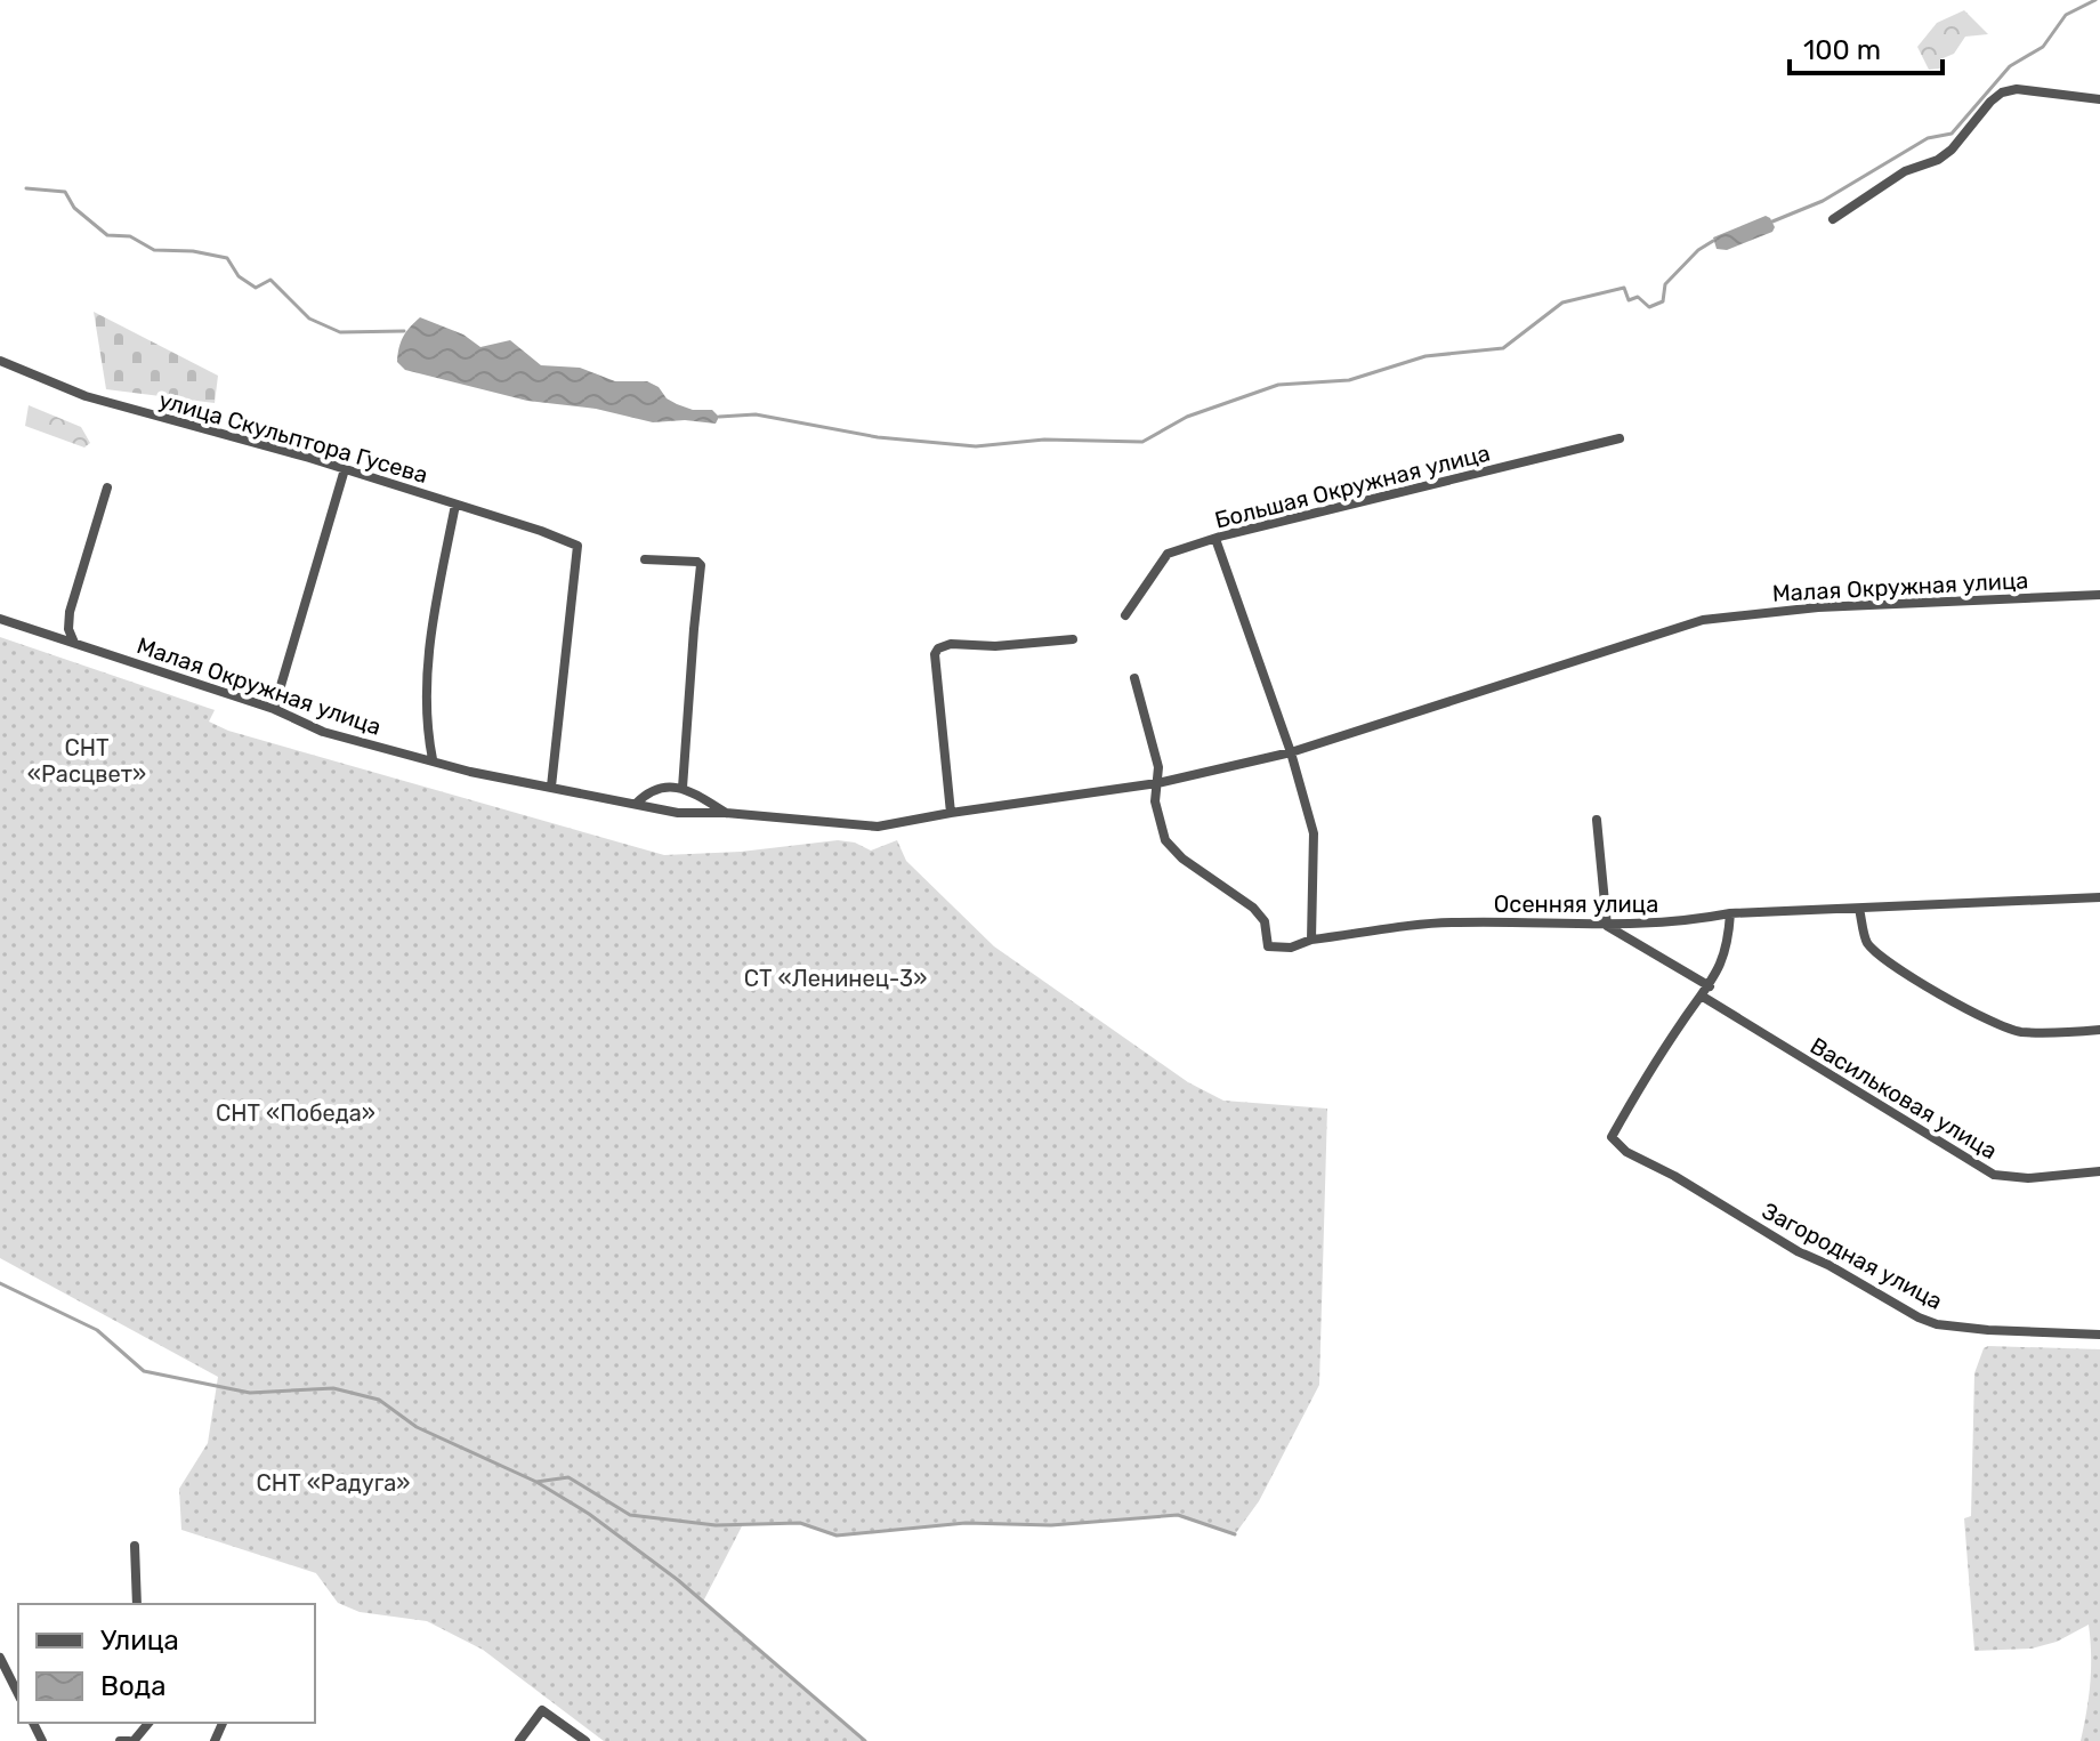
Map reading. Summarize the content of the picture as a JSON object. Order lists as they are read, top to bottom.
{
  "streets": {
    "street": [
      "улица Скульптора Гусева",
      "Большая Окружная улица",
      "Малая Окружная улица",
      "Осенняя улица",
      "Васильковая улица",
      "Загородная улица"
    ]
  },
  "crossings": [
    ["улица Скульптора Гусева", "Малая Окружная улица"],
    ["Малая Окружная улица", "Осенняя улица"],
    ["Васильковая улица", "Загородная улица"]
  ],
  "parks": [
    "СНТ «Расцвет»",
    "СТ «Ленинец-3»",
    "СНТ «Победа»",
    "СНТ «Радуга»"
  ],
  "legend": ["Улица", "Вода"],
  "scale_bar": "100 m"
}
